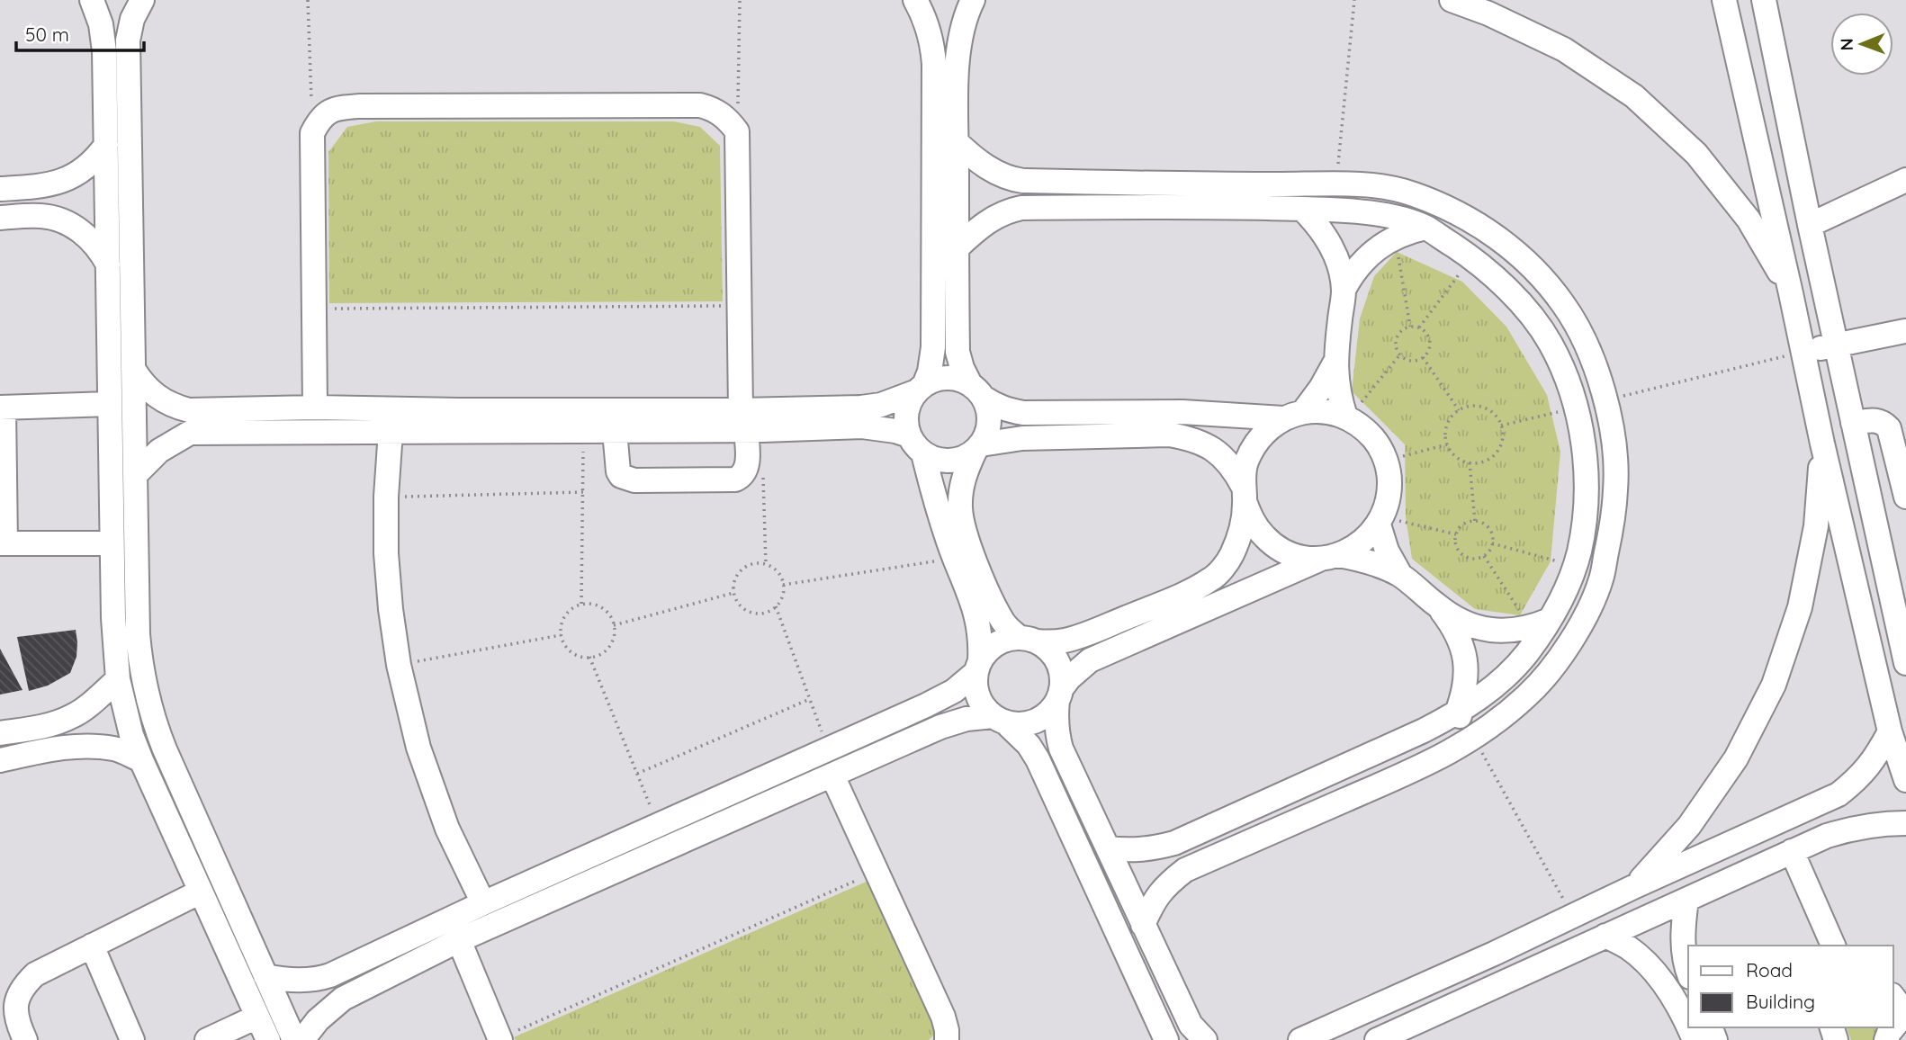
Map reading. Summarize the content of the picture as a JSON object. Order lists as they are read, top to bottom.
{
  "legend": ["Road", "Building"],
  "scale_bar": "50 m",
  "north": "left"
}
